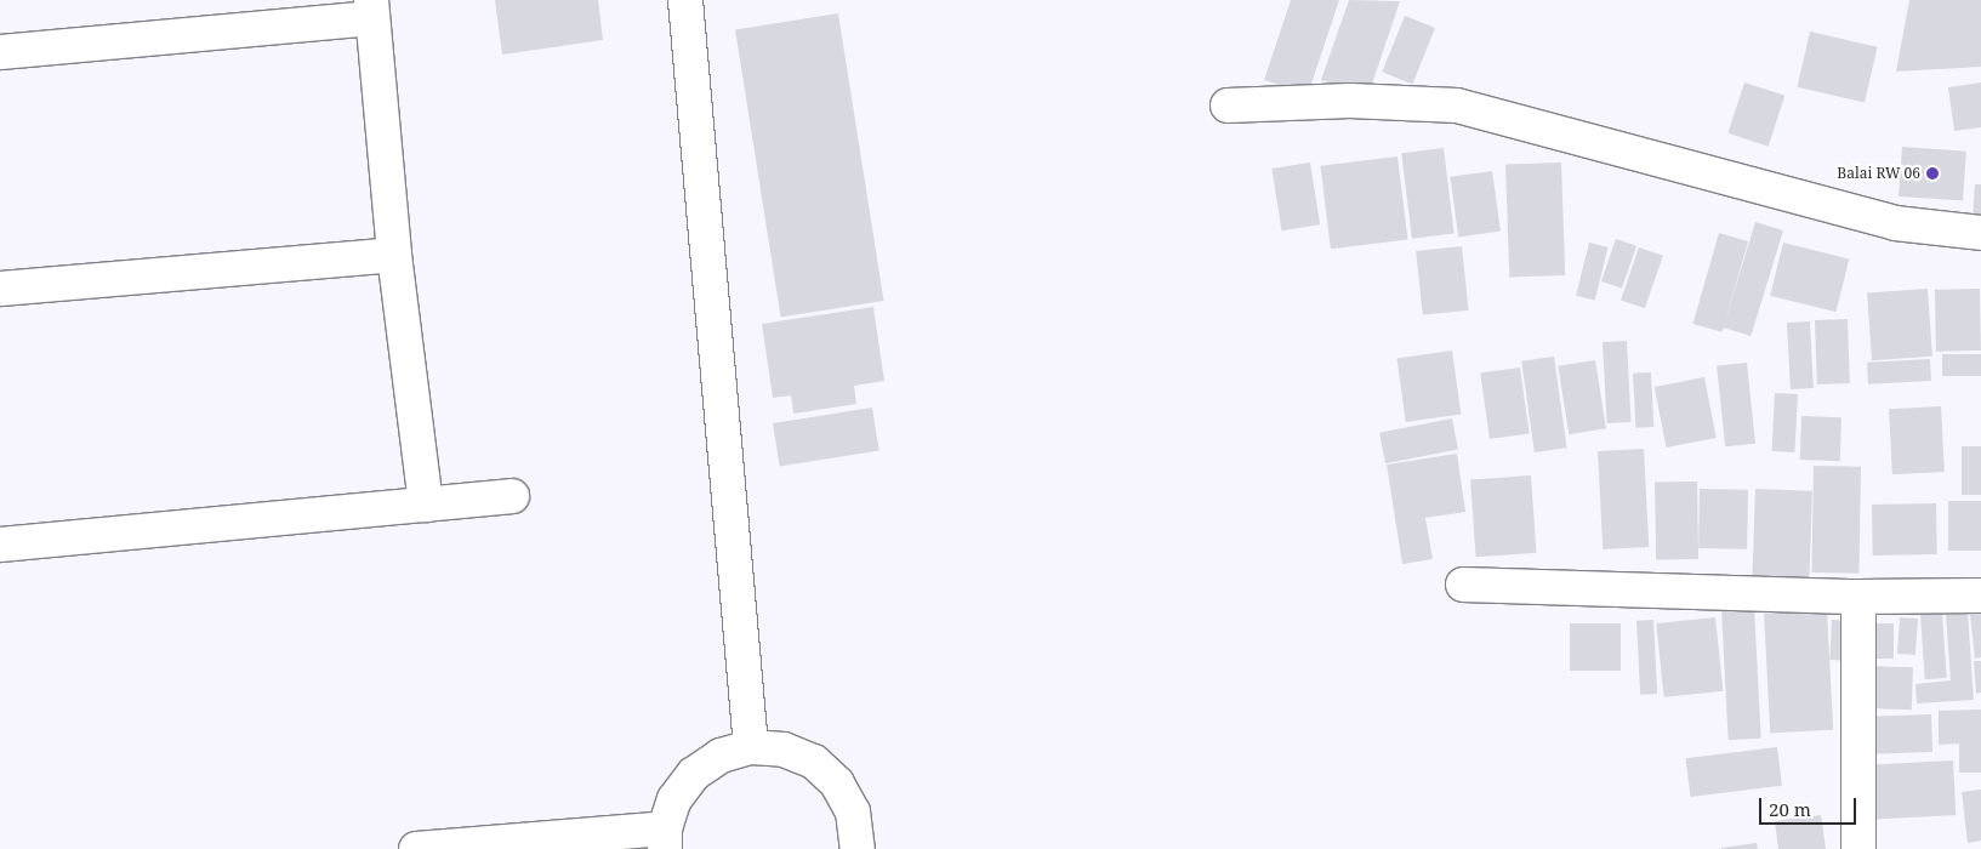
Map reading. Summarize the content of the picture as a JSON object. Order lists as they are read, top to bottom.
{
  "places": ["Balai RW 06"],
  "scale_bar": "20 m"
}
